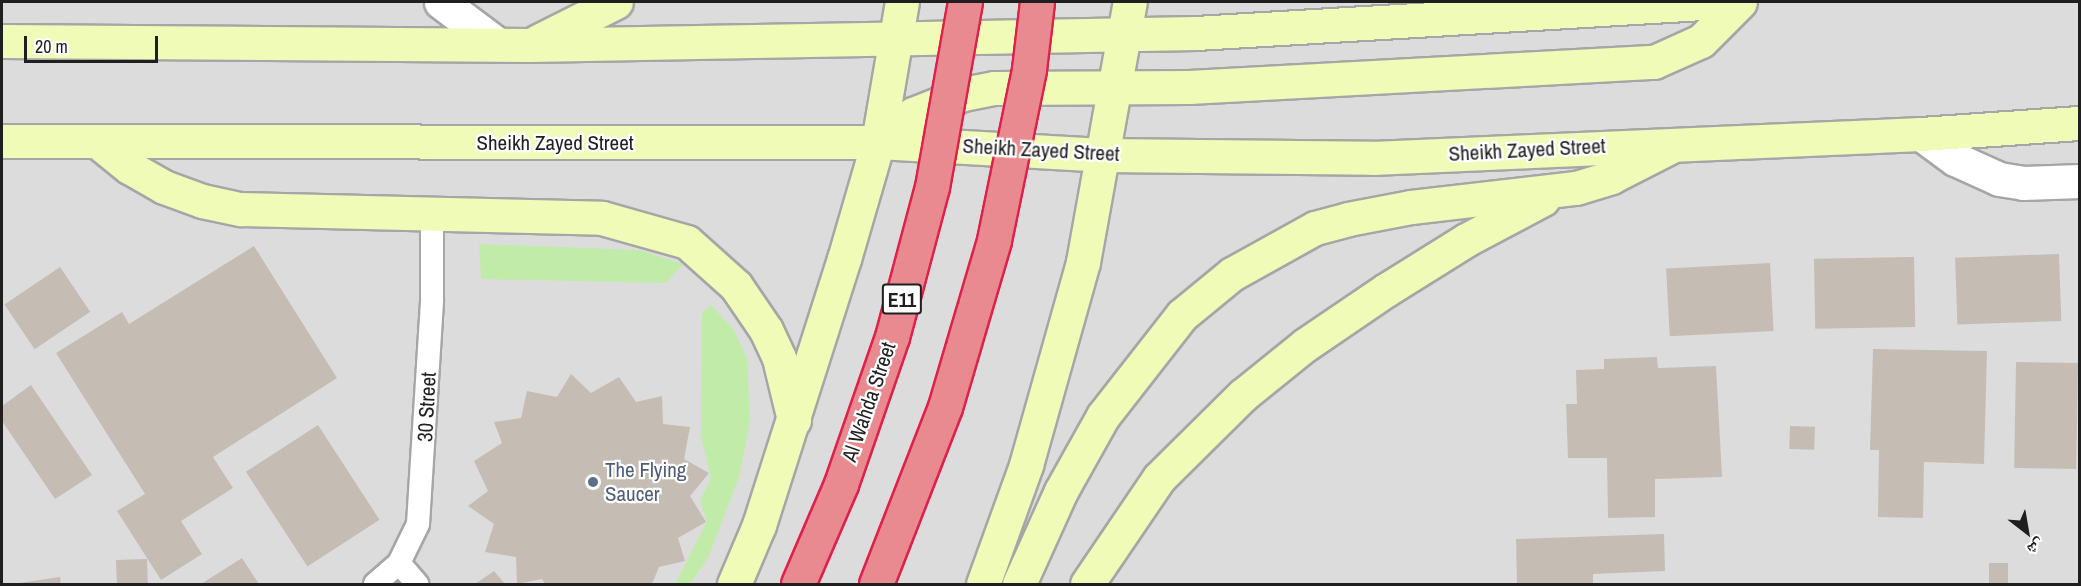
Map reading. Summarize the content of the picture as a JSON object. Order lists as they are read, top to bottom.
{
  "streets": {
    "highway": ["E11", "Al Wahda Street"],
    "main road": ["Sheikh Zayed Street"],
    "lane": ["30 Street"]
  },
  "places": ["The Flying Saucer"],
  "scale_bar": "20 m",
  "north": "bottom right"
}
